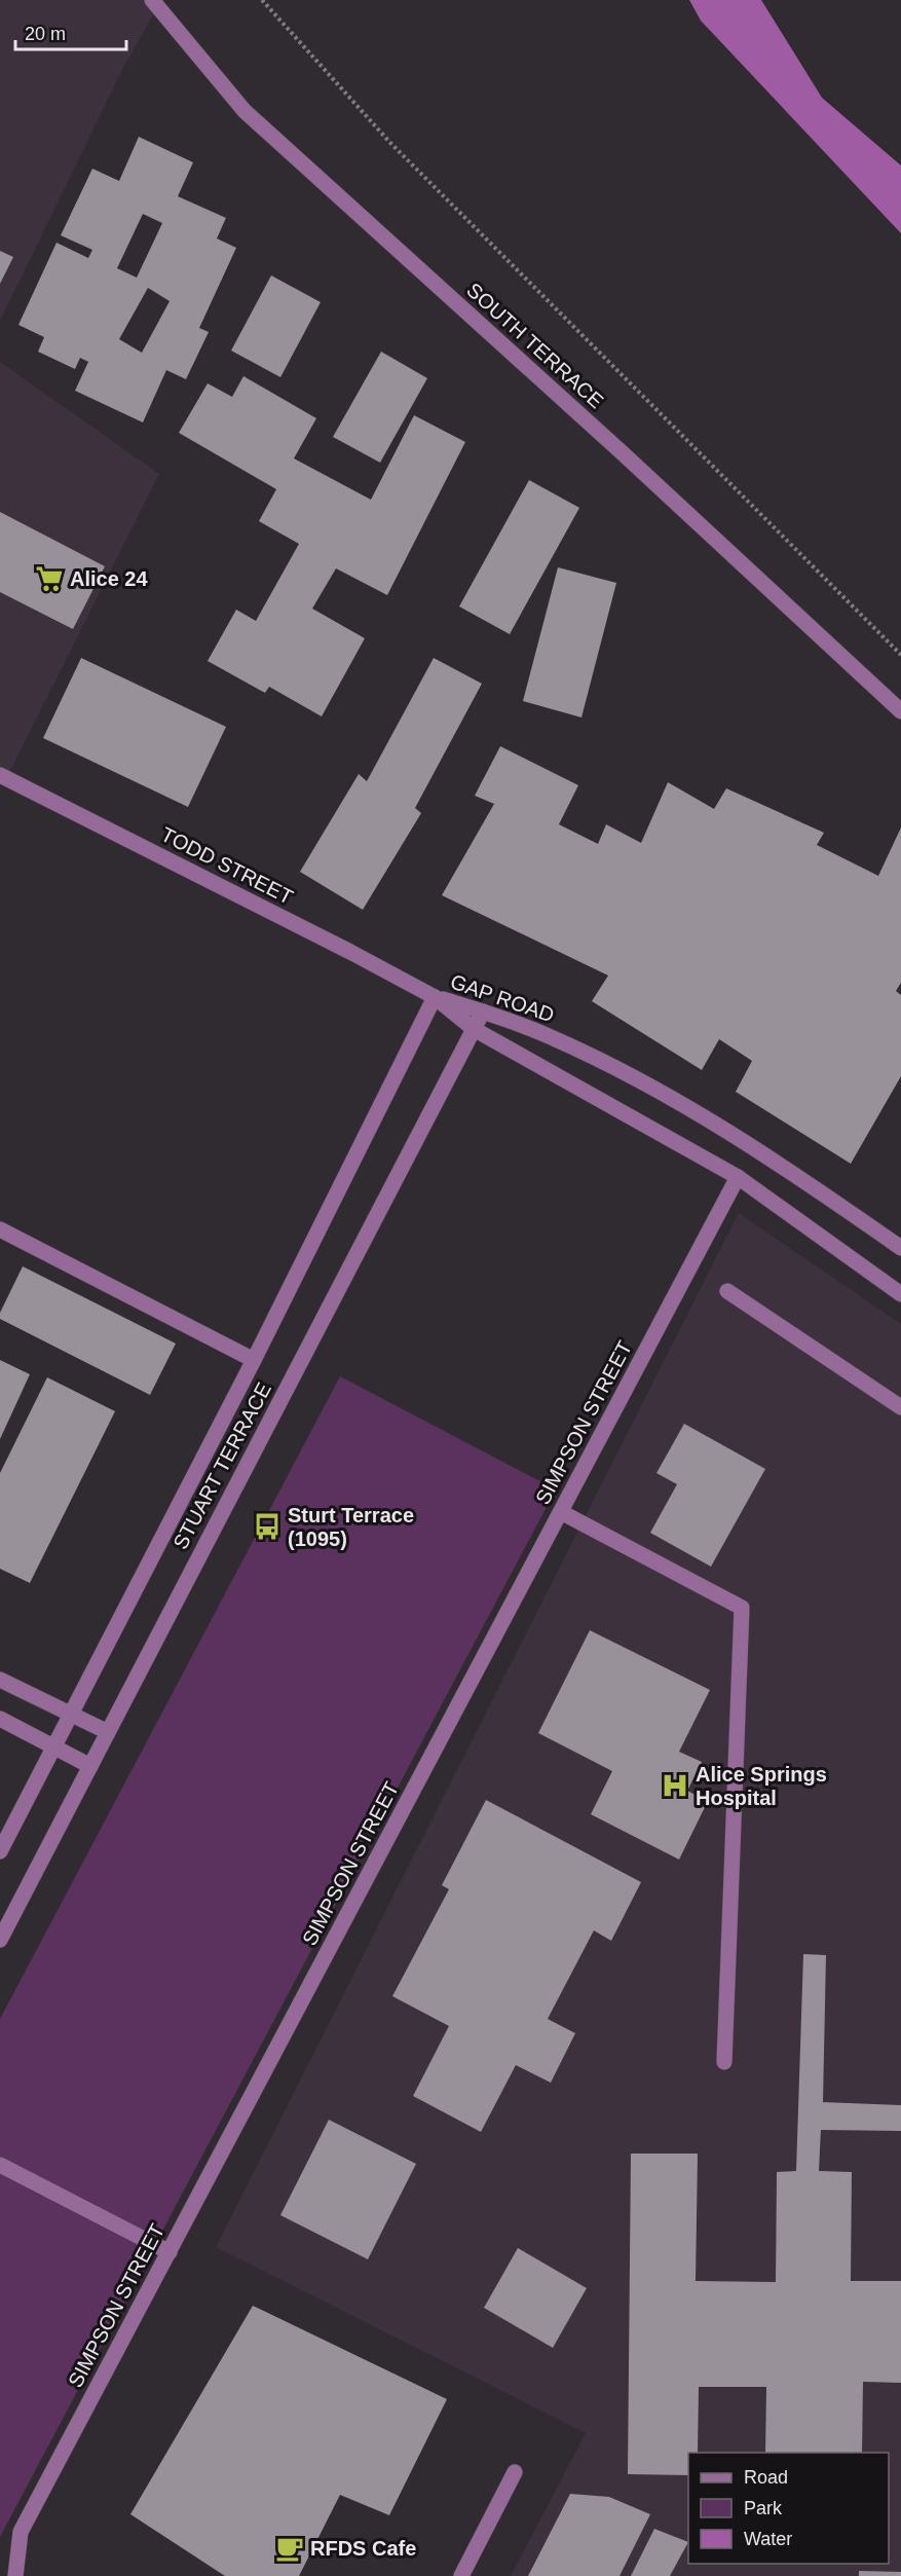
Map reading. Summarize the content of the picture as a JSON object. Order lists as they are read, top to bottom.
{
  "streets": {
    "street": [
      "SOUTH TERRACE",
      "TODD STREET",
      "GAP ROAD",
      "SIMPSON STREET",
      "STUART TERRACE"
    ]
  },
  "crossings": [
    ["TODD STREET", "GAP ROAD"],
    ["TODD STREET", "STUART TERRACE"],
    ["GAP ROAD", "SIMPSON STREET"],
    ["GAP ROAD", "STUART TERRACE"]
  ],
  "places": {
    "supermarket": ["Alice 24"],
    "bus stop": ["Sturt Terrace (1095)"],
    "hospital": ["Alice Springs Hospital"],
    "cafe": ["RFDS Cafe"]
  },
  "legend": ["Road", "Park", "Water"],
  "scale_bar": "20 m"
}
